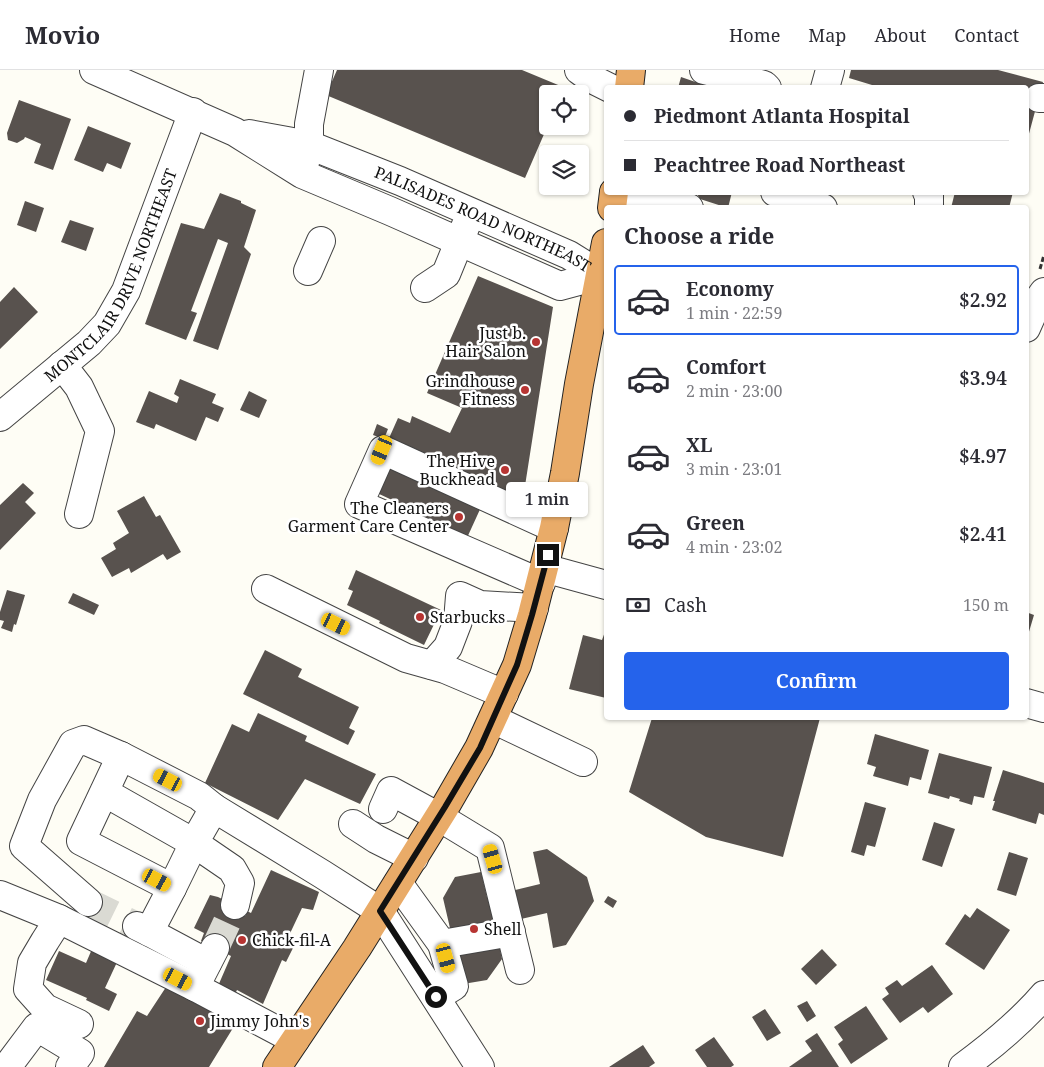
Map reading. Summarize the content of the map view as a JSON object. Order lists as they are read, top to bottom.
{
  "streets": {
    "street": ["PALISADES ROAD NORTHEAST", "MONTCLAIR DRIVE NORTHEAST"]
  },
  "crossings": [
    ["PALISADES ROAD NORTHEAST", "MONTCLAIR DRIVE NORTHEAST"]
  ],
  "places": [
    "Just b. Hair Salon",
    "Grindhouse Fitness",
    "The Hive Buckhead",
    "The Cleaners Garment Care Center",
    "Starbucks",
    "Shell",
    "Chick-fil-A",
    "Jimmy John's"
  ],
  "page": {
    "header": "Movio",
    "nav": [
      "Home",
      "Map",
      "About",
      "Contact"
    ],
    "banner": ["Piedmont Atlanta Hospital", "Peachtree Road Northeast"],
    "heading": "Choose a ride",
    "list": [
      {
        "name": "Economy",
        "note": "1 min · 22:59",
        "value": "$2.92"
      },
      {
        "name": "Comfort",
        "note": "2 min · 23:00",
        "value": "$3.94"
      },
      {
        "name": "XL",
        "note": "3 min · 23:01",
        "value": "$4.97"
      },
      {
        "name": "Green",
        "note": "4 min · 23:02",
        "value": "$2.41"
      }
    ],
    "bubble": "1 min",
    "pay": ["Cash", "150 m"],
    "buttons": "Confirm"
  }
}
